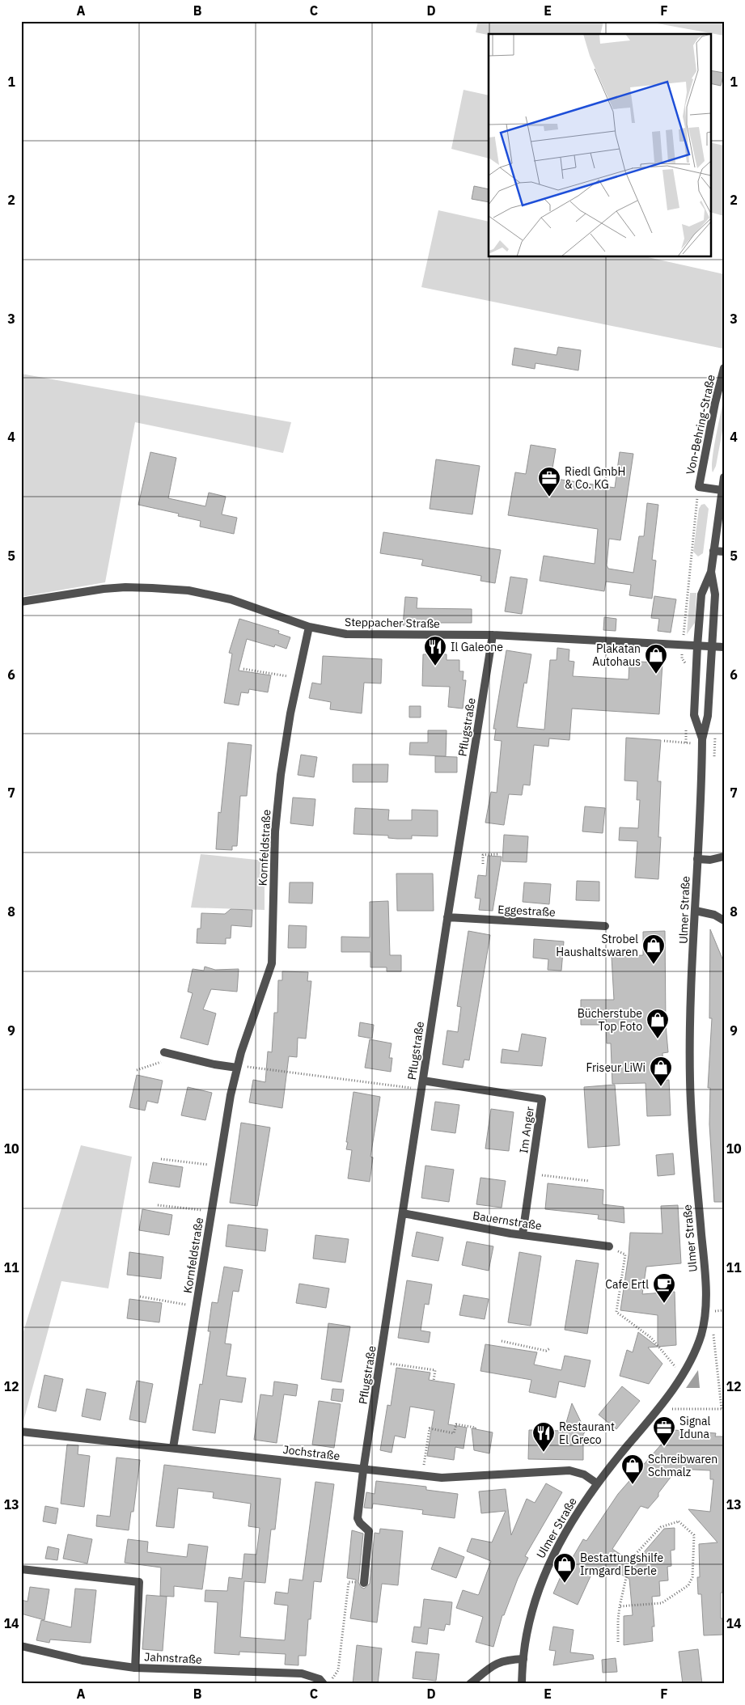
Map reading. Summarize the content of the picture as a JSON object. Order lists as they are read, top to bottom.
{
  "streets": {
    "street": [
      "Von-Behring-Straße",
      "Steppacher Straße",
      "Pflugstraße",
      "Kornfeldstraße",
      "Ulmer Straße",
      "Eggestraße",
      "Im Anger",
      "Bauernstraße",
      "Jochstraße",
      "Jahnstraße"
    ]
  },
  "crossings": [
    ["Steppacher Straße", "Pflugstraße"],
    ["Steppacher Straße", "Kornfeldstraße"],
    ["Steppacher Straße", "Ulmer Straße"],
    ["Pflugstraße", "Eggestraße"],
    ["Pflugstraße", "Im Anger"],
    ["Pflugstraße", "Bauernstraße"],
    ["Pflugstraße", "Jochstraße"],
    ["Kornfeldstraße", "Jochstraße"],
    ["Ulmer Straße", "Jochstraße"],
    ["Im Anger", "Bauernstraße"]
  ],
  "places": {
    "office": ["Riedl GmbH & Co. KG", "Signal Iduna"],
    "restaurant": ["Il Galeone", "Restaurant El Greco"],
    "shop": [
      "Plakatan Autohaus",
      "Strobel Haushaltswaren",
      "Bücherstube Top Foto",
      "Friseur LiWi",
      "Schreibwaren Schmalz",
      "Bestattungshilfe Irmgard Eberle"
    ],
    "cafe": ["Cafe Ertl"]
  },
  "grid": {
    "columns": [
      "A",
      "B",
      "C",
      "D",
      "E",
      "F"
    ],
    "rows": [
      "1",
      "2",
      "3",
      "4",
      "5",
      "6",
      "7",
      "8",
      "9",
      "10",
      "11",
      "12",
      "13",
      "14"
    ]
  }
}
